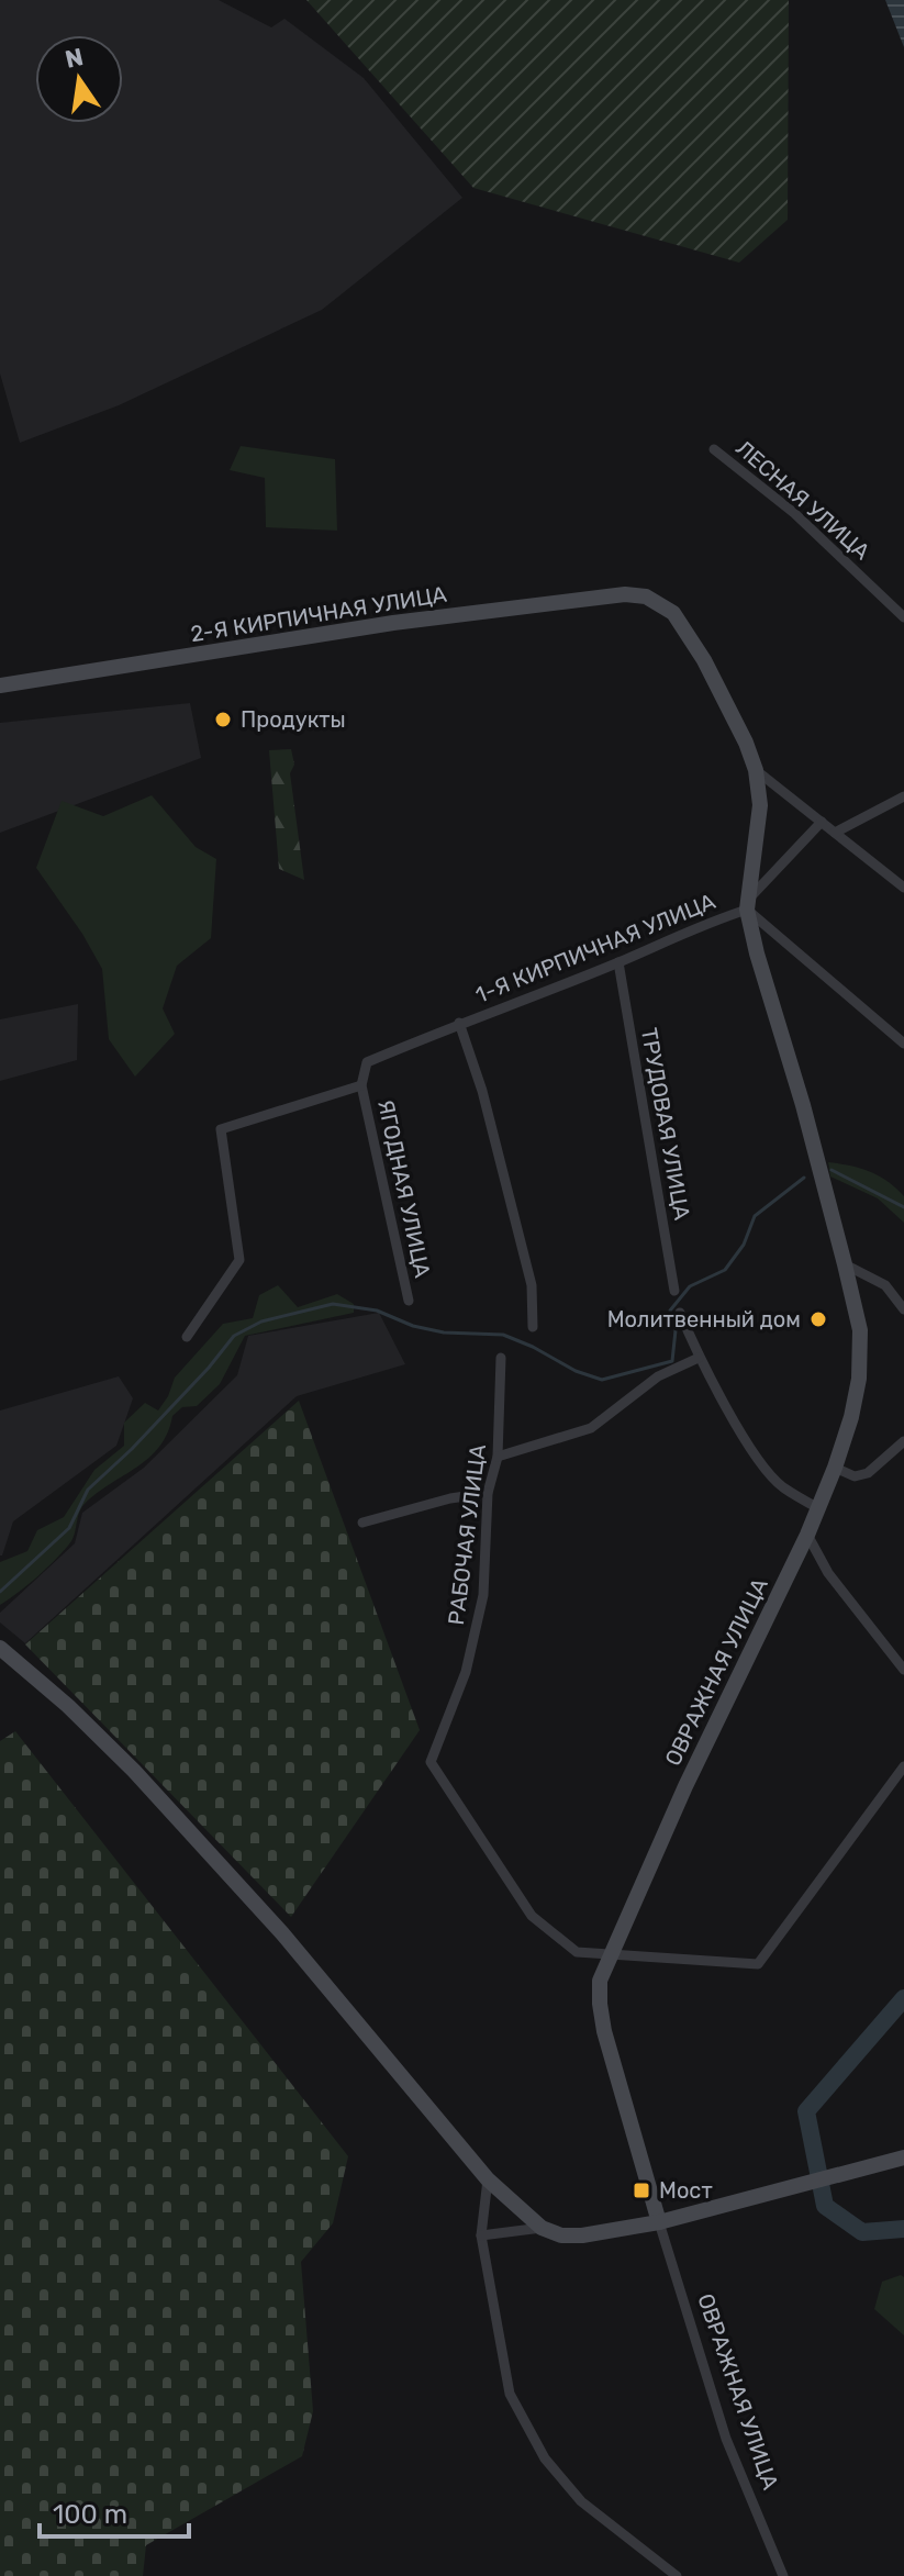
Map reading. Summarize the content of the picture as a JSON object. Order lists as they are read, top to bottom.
{
  "streets": {
    "street": [
      "ЛЕСНАЯ УЛИЦА",
      "2-Я КИРПИЧНАЯ УЛИЦА",
      "1-Я КИРПИЧНАЯ УЛИЦА",
      "ТРУДОВАЯ УЛИЦА",
      "ЯГОДНАЯ УЛИЦА",
      "РАБОЧАЯ УЛИЦА",
      "ОВРАЖНАЯ УЛИЦА"
    ]
  },
  "crossings": [
    ["2-Я КИРПИЧНАЯ УЛИЦА", "ОВРАЖНАЯ УЛИЦА"],
    ["1-Я КИРПИЧНАЯ УЛИЦА", "ТРУДОВАЯ УЛИЦА"],
    ["1-Я КИРПИЧНАЯ УЛИЦА", "ЯГОДНАЯ УЛИЦА"],
    ["1-Я КИРПИЧНАЯ УЛИЦА", "ОВРАЖНАЯ УЛИЦА"],
    ["РАБОЧАЯ УЛИЦА", "ОВРАЖНАЯ УЛИЦА"]
  ],
  "places": {
    "other": ["Продукты", "Молитвенный дом"],
    "transit": ["Мост"]
  },
  "scale_bar": "100 m",
  "north": "top"
}
